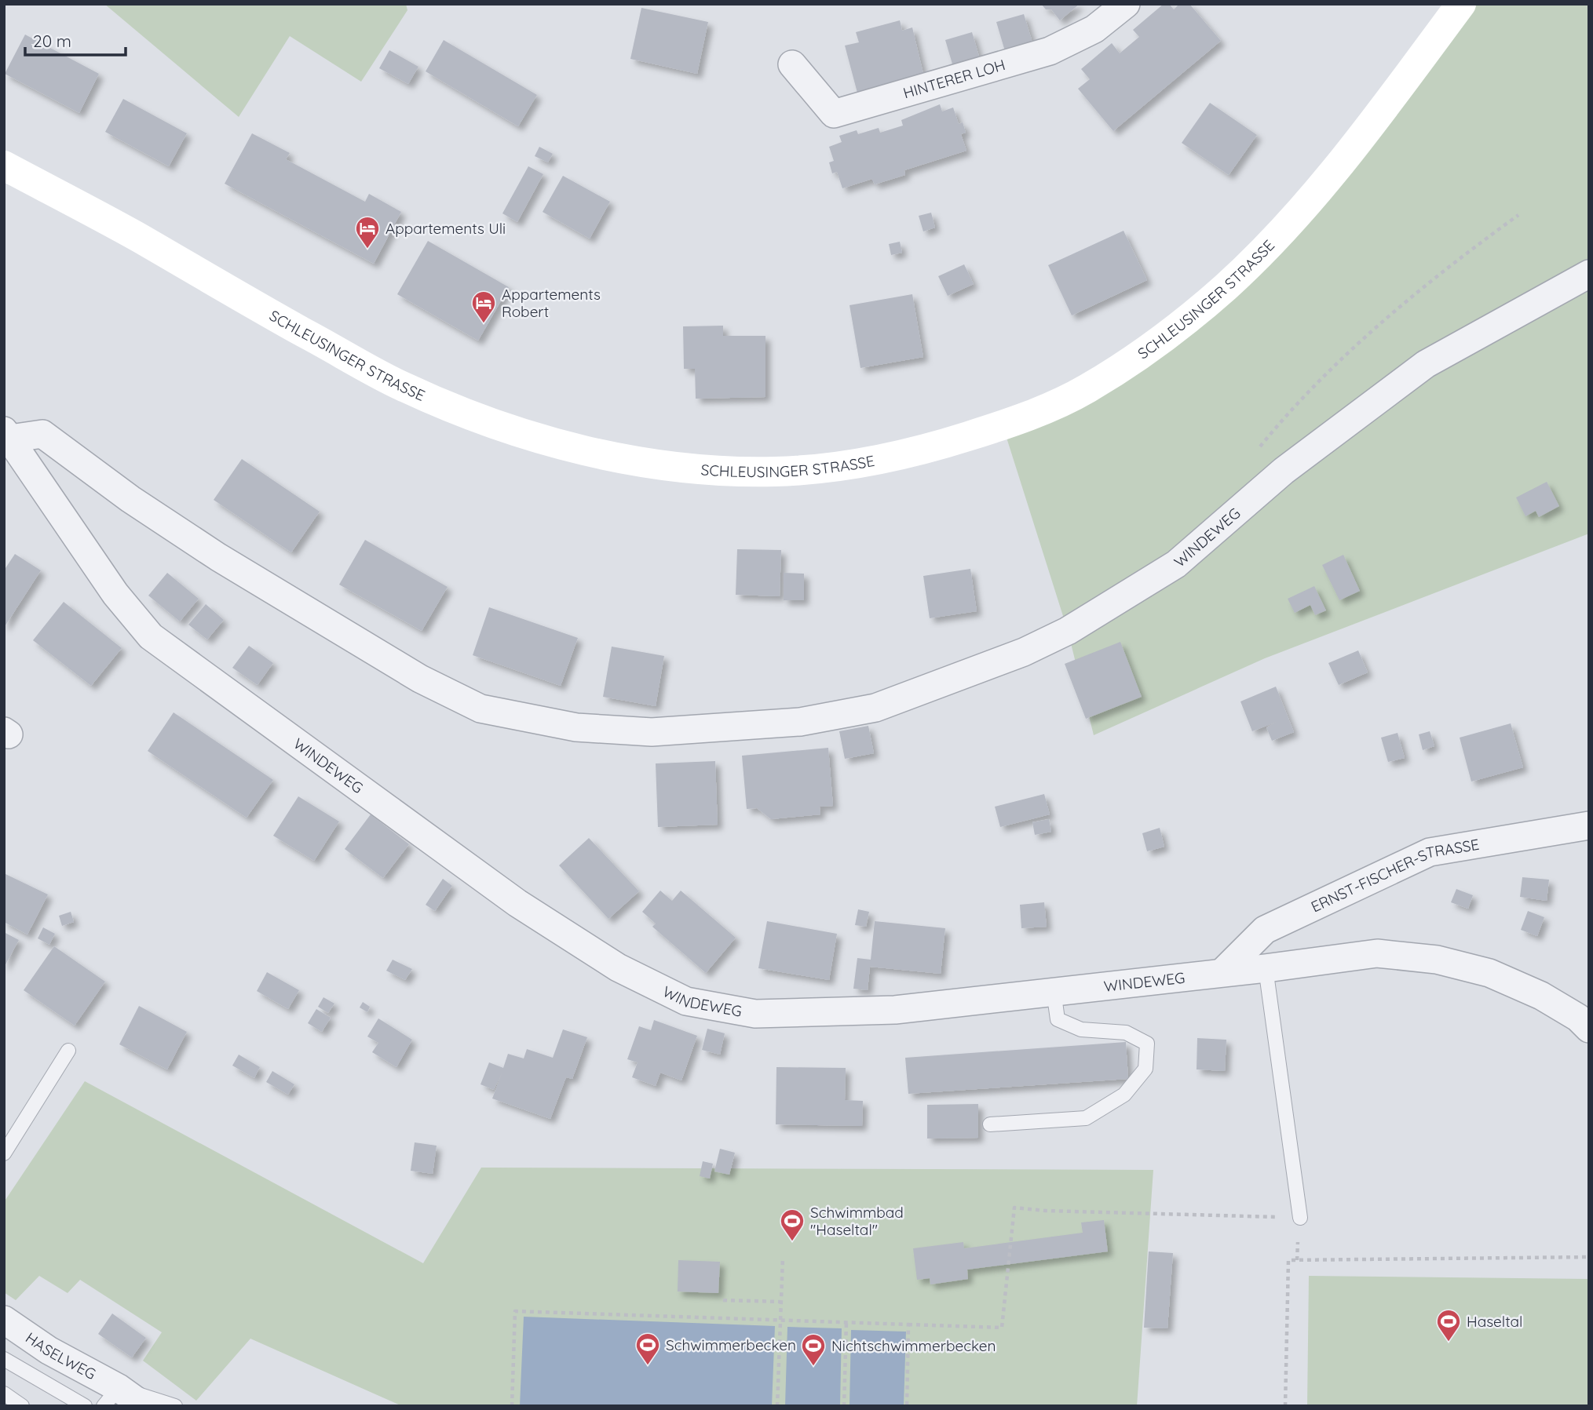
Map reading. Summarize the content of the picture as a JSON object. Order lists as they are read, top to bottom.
{
  "streets": {
    "main road": ["SCHLEUSINGER STRASSE"],
    "street": [
      "HINTERER LOH",
      "WINDEWEG",
      "ERNST-FISCHER-STRASSE",
      "HASELWEG"
    ]
  },
  "crossings": [
    ["WINDEWEG", "ERNST-FISCHER-STRASSE"]
  ],
  "places": {
    "hotel": ["Appartements Uli", "Appartements Robert"],
    "sports": [
      "Schwimmbad \"Haseltal\"",
      "Haseltal",
      "Schwimmerbecken",
      "Nichtschwimmerbecken"
    ]
  },
  "scale_bar": "20 m"
}
